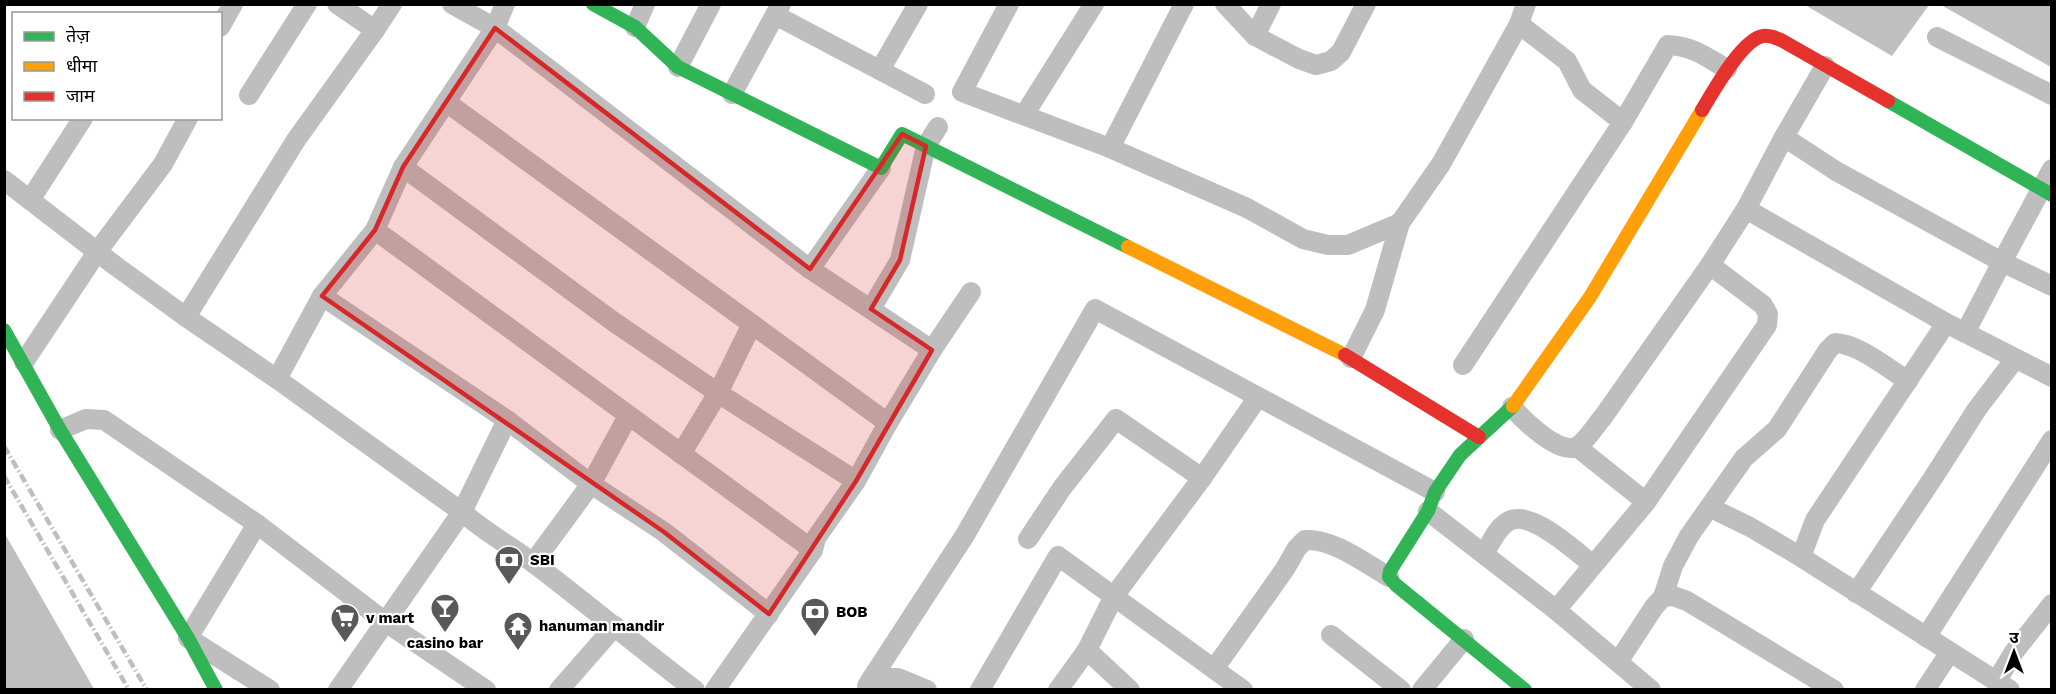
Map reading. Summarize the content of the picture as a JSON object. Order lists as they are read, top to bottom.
{
  "places": {
    "bank": ["SBI", "BOB"],
    "bar": ["casino bar"],
    "supermarket": ["v mart"],
    "temple": ["hanuman mandir"]
  },
  "legend": ["तेज़", "धीमा", "जाम"],
  "north": "top"
}
